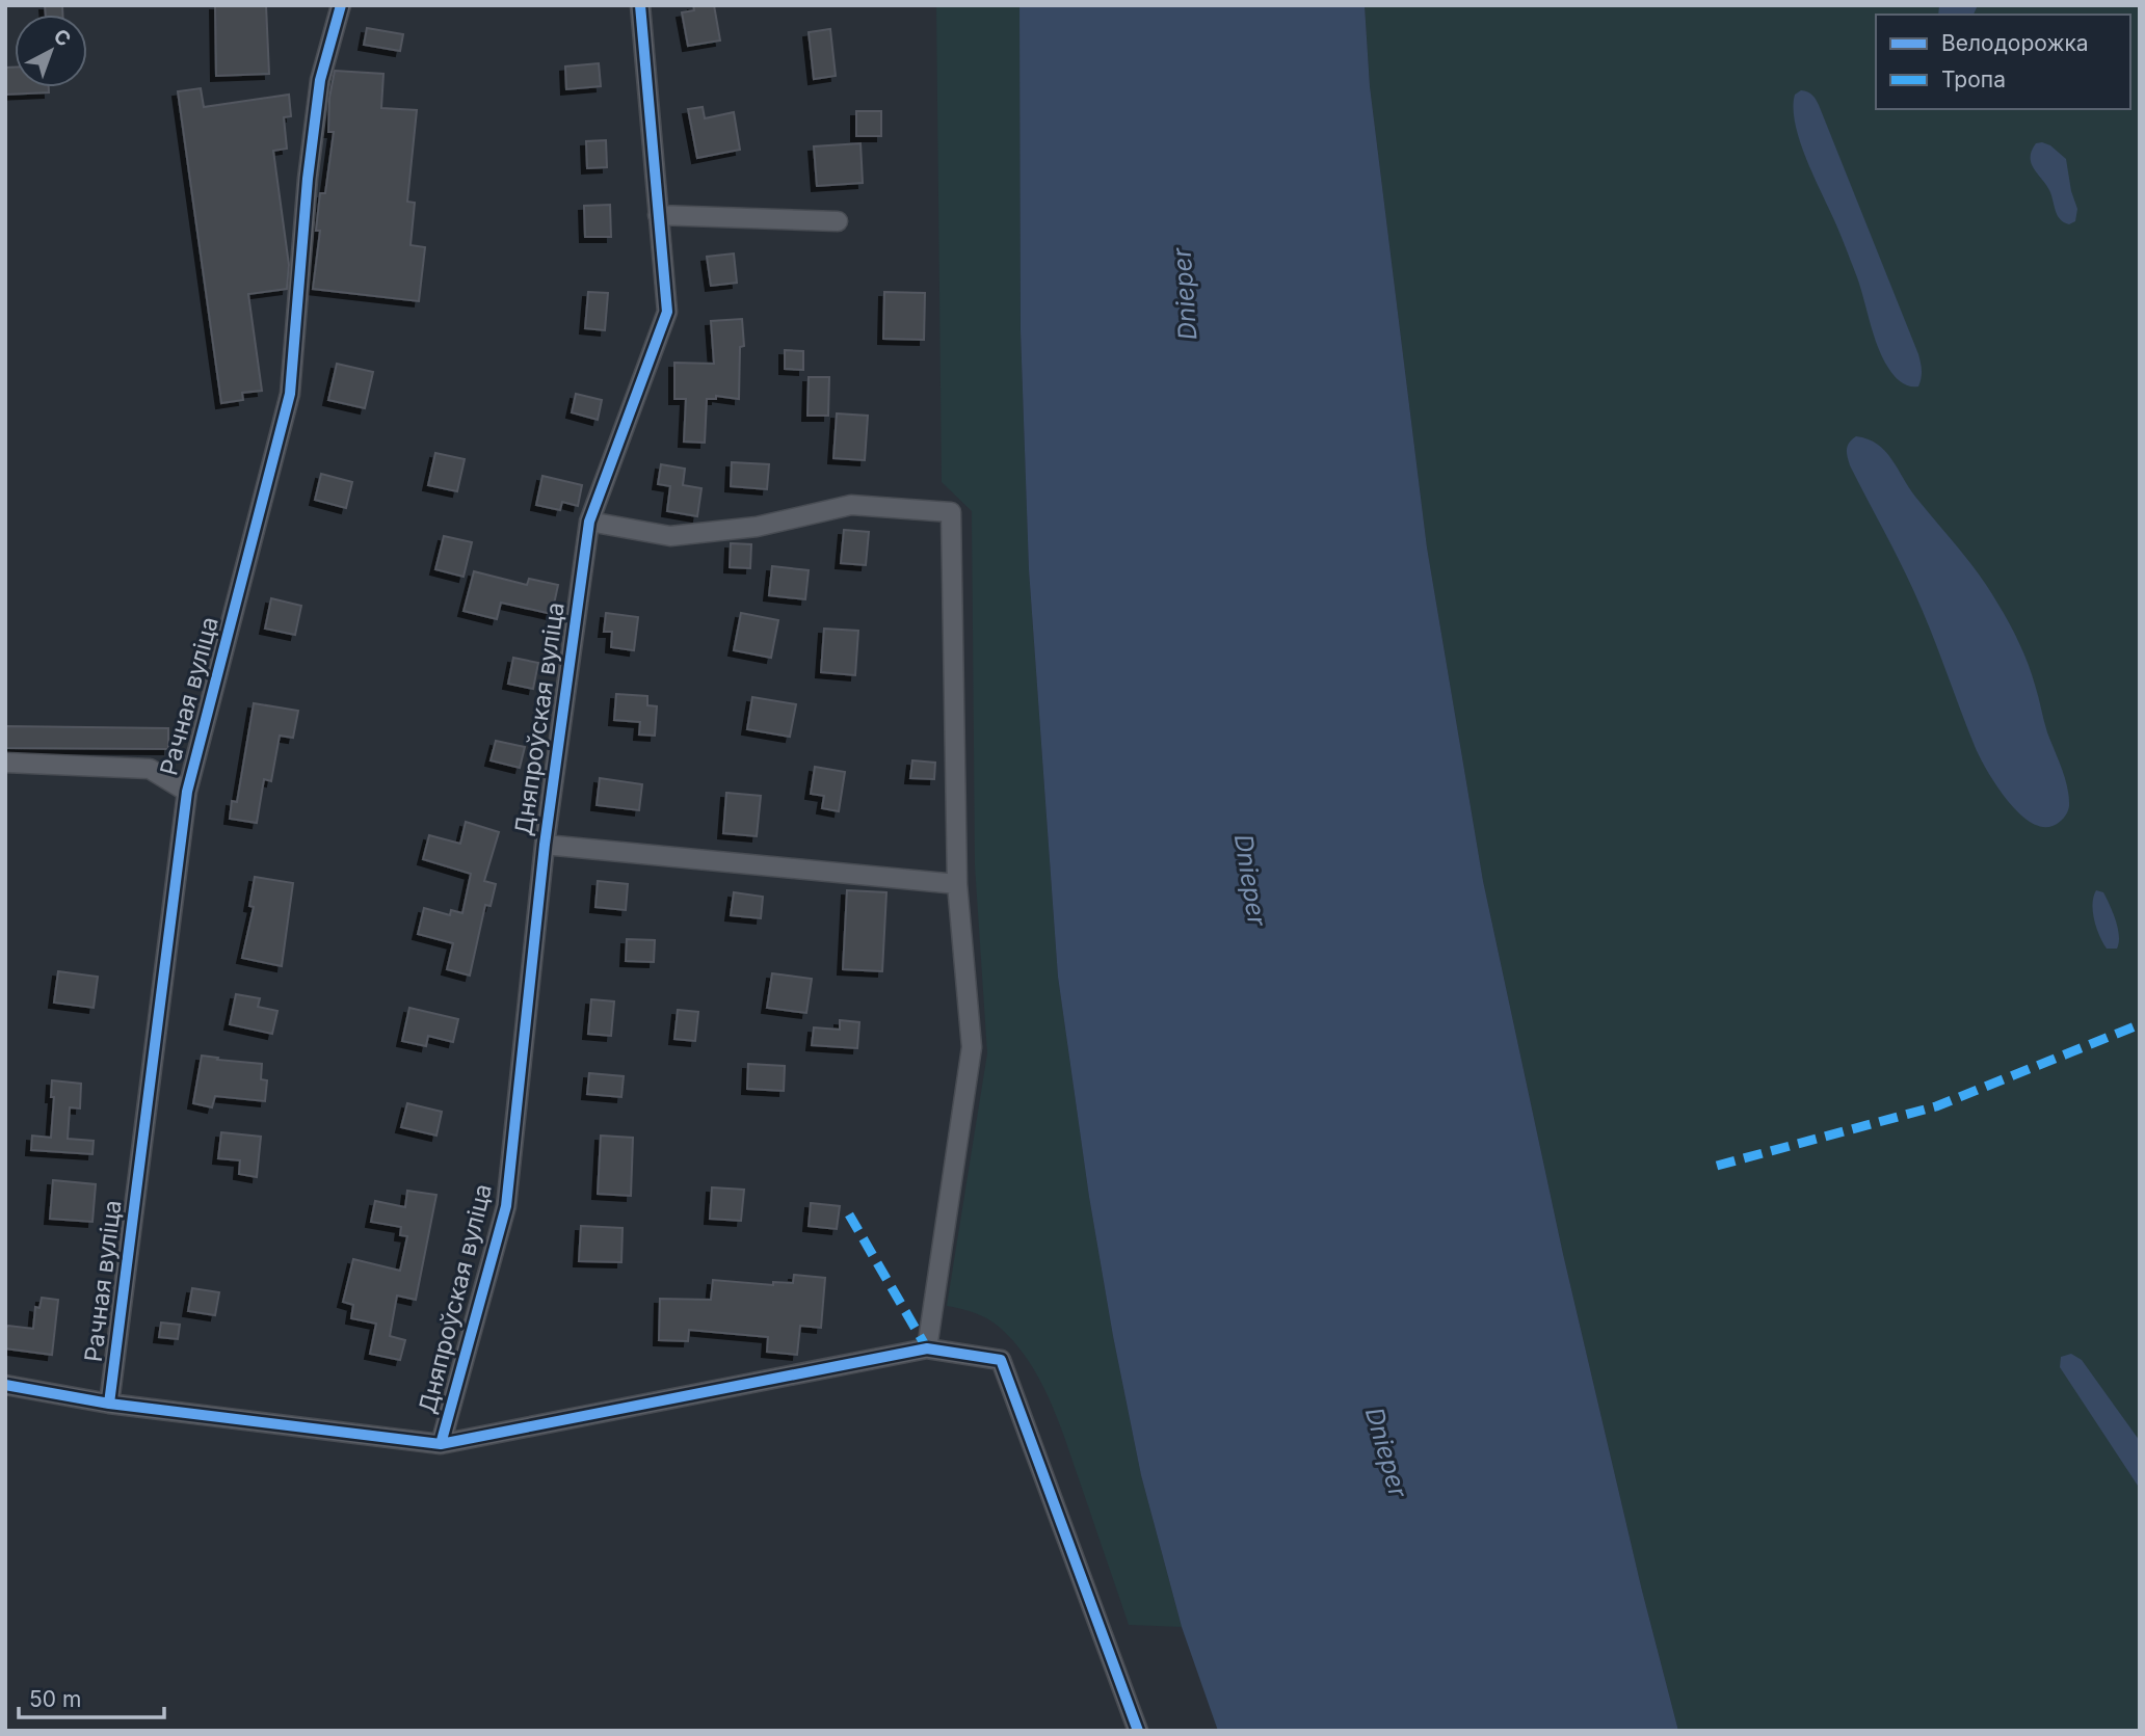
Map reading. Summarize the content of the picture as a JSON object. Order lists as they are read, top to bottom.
{
  "streets": {
    "street": ["Рачная вуліца", "Дняпроўская вуліца"]
  },
  "water": ["Dnieper"],
  "legend": ["Велодорожка", "Тропа"],
  "scale_bar": "50 m",
  "north": "top right"
}
